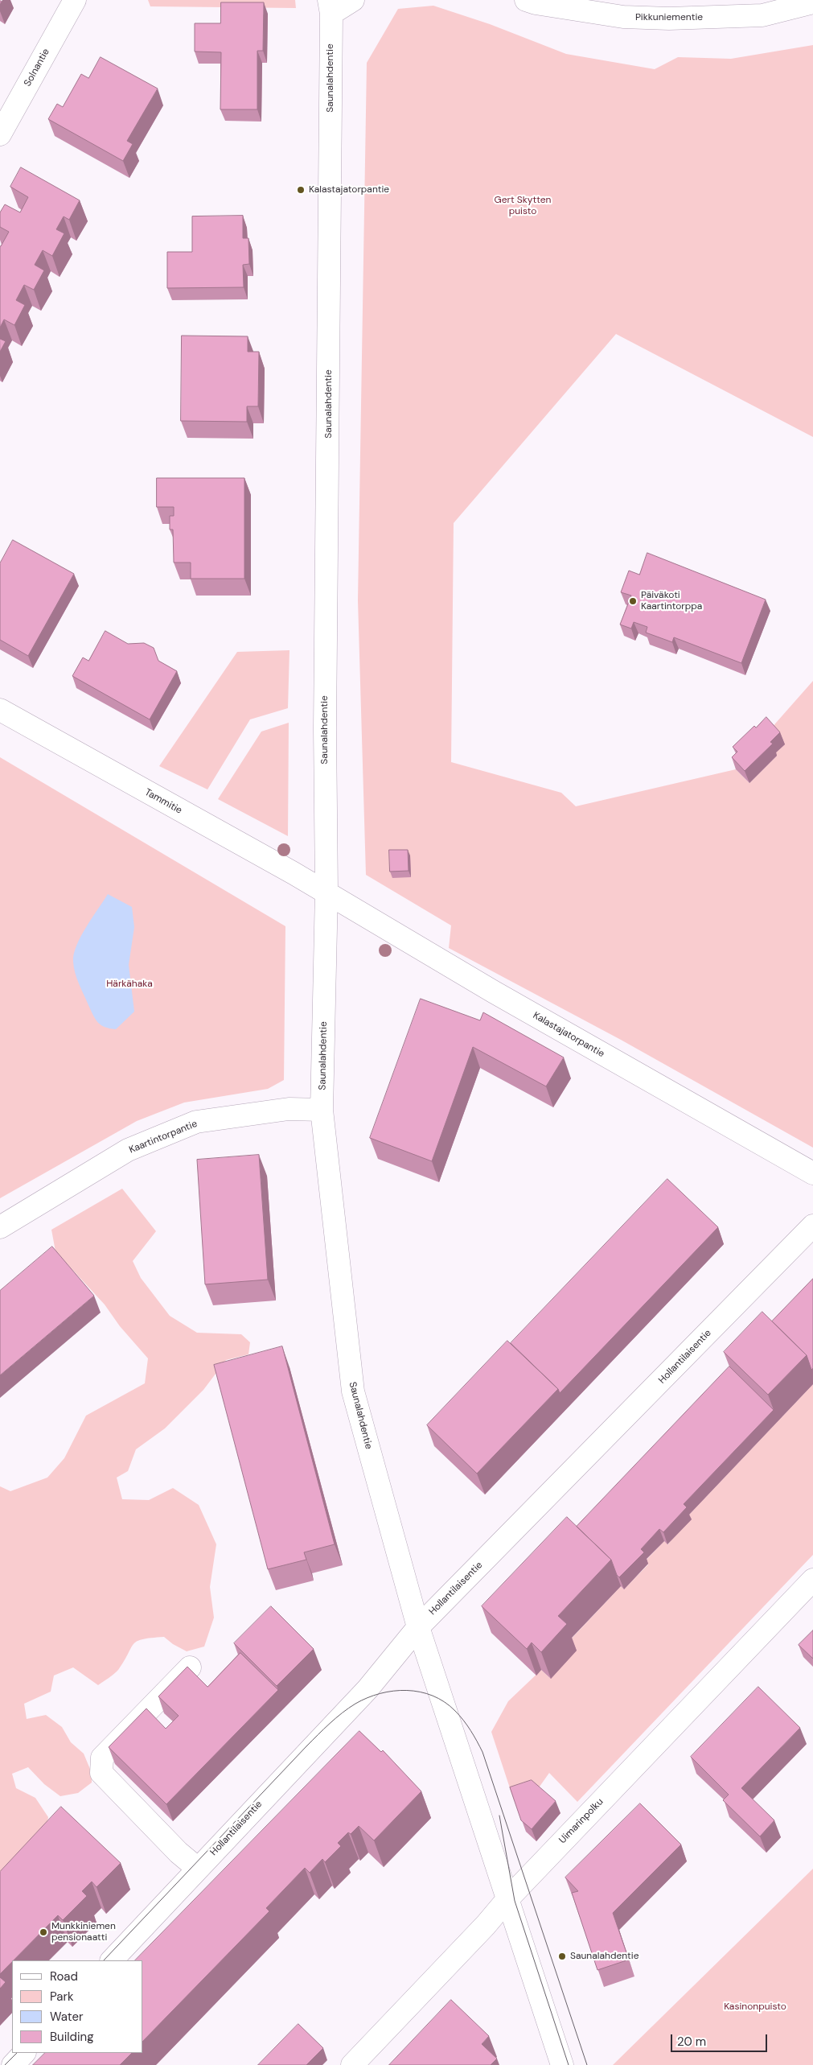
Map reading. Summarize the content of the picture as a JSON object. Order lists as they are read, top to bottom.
{
  "streets": {
    "street": [
      "Pikkuniementie",
      "Solnantie",
      "Saunalahdentie",
      "Tammitie",
      "Kalastajatorpantie",
      "Kaartintorpantie",
      "Hollantilaisentie",
      "Uimarinpolku"
    ]
  },
  "crossings": [
    ["Saunalahdentie", "Tammitie"],
    ["Saunalahdentie", "Kalastajatorpantie"],
    ["Saunalahdentie", "Kaartintorpantie"],
    ["Saunalahdentie", "Hollantilaisentie"],
    ["Saunalahdentie", "Uimarinpolku"],
    ["Tammitie", "Kalastajatorpantie"]
  ],
  "parks": ["Gert Skytten puisto", "Härkähaka", "Kasinonpuisto"],
  "places": [
    "Kalastajatorpantie",
    "Päiväkoti Kaartintorppa",
    "Munkkiniemen pensionaatti",
    "Saunalahdentie"
  ],
  "legend": [
    "Road",
    "Park",
    "Water",
    "Building"
  ],
  "scale_bar": "20 m"
}
